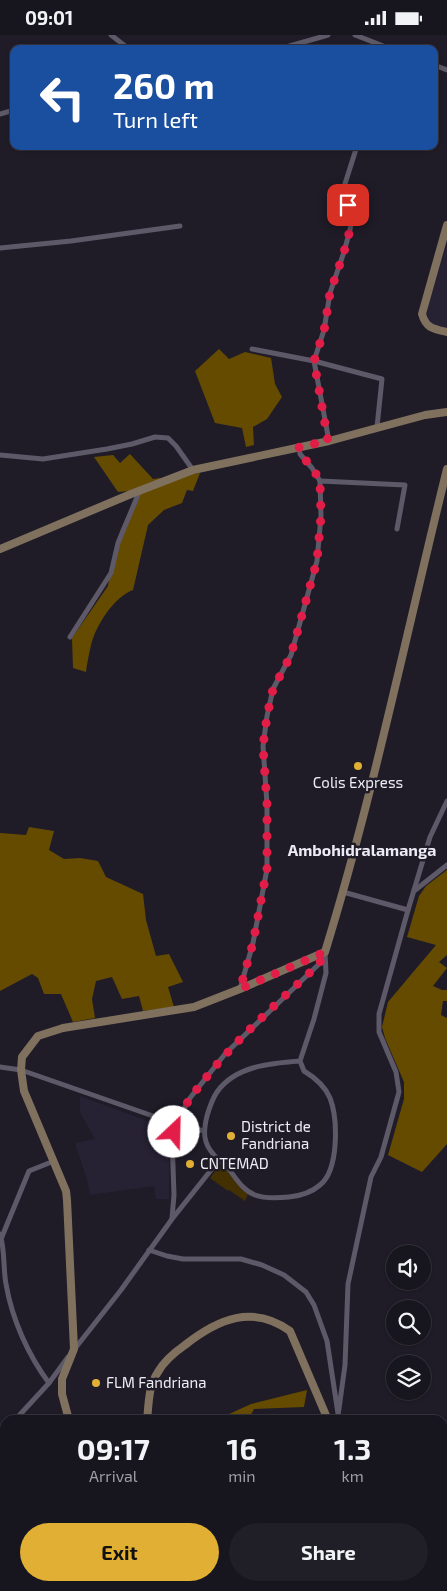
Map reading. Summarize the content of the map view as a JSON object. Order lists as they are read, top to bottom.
{
  "districts": ["Ambohidralamanga"],
  "places": [
    "Colis Express",
    "District de Fandriana",
    "CNTEMAD",
    "FLM Fandriana"
  ],
  "page": {
    "status": "09:01",
    "turn": ["260 m", "Turn left"],
    "eta": [
      "09:17",
      "Arrival",
      "16",
      "min",
      "1.3",
      "km"
    ],
    "buttons": ["Exit", "Share"]
  }
}
